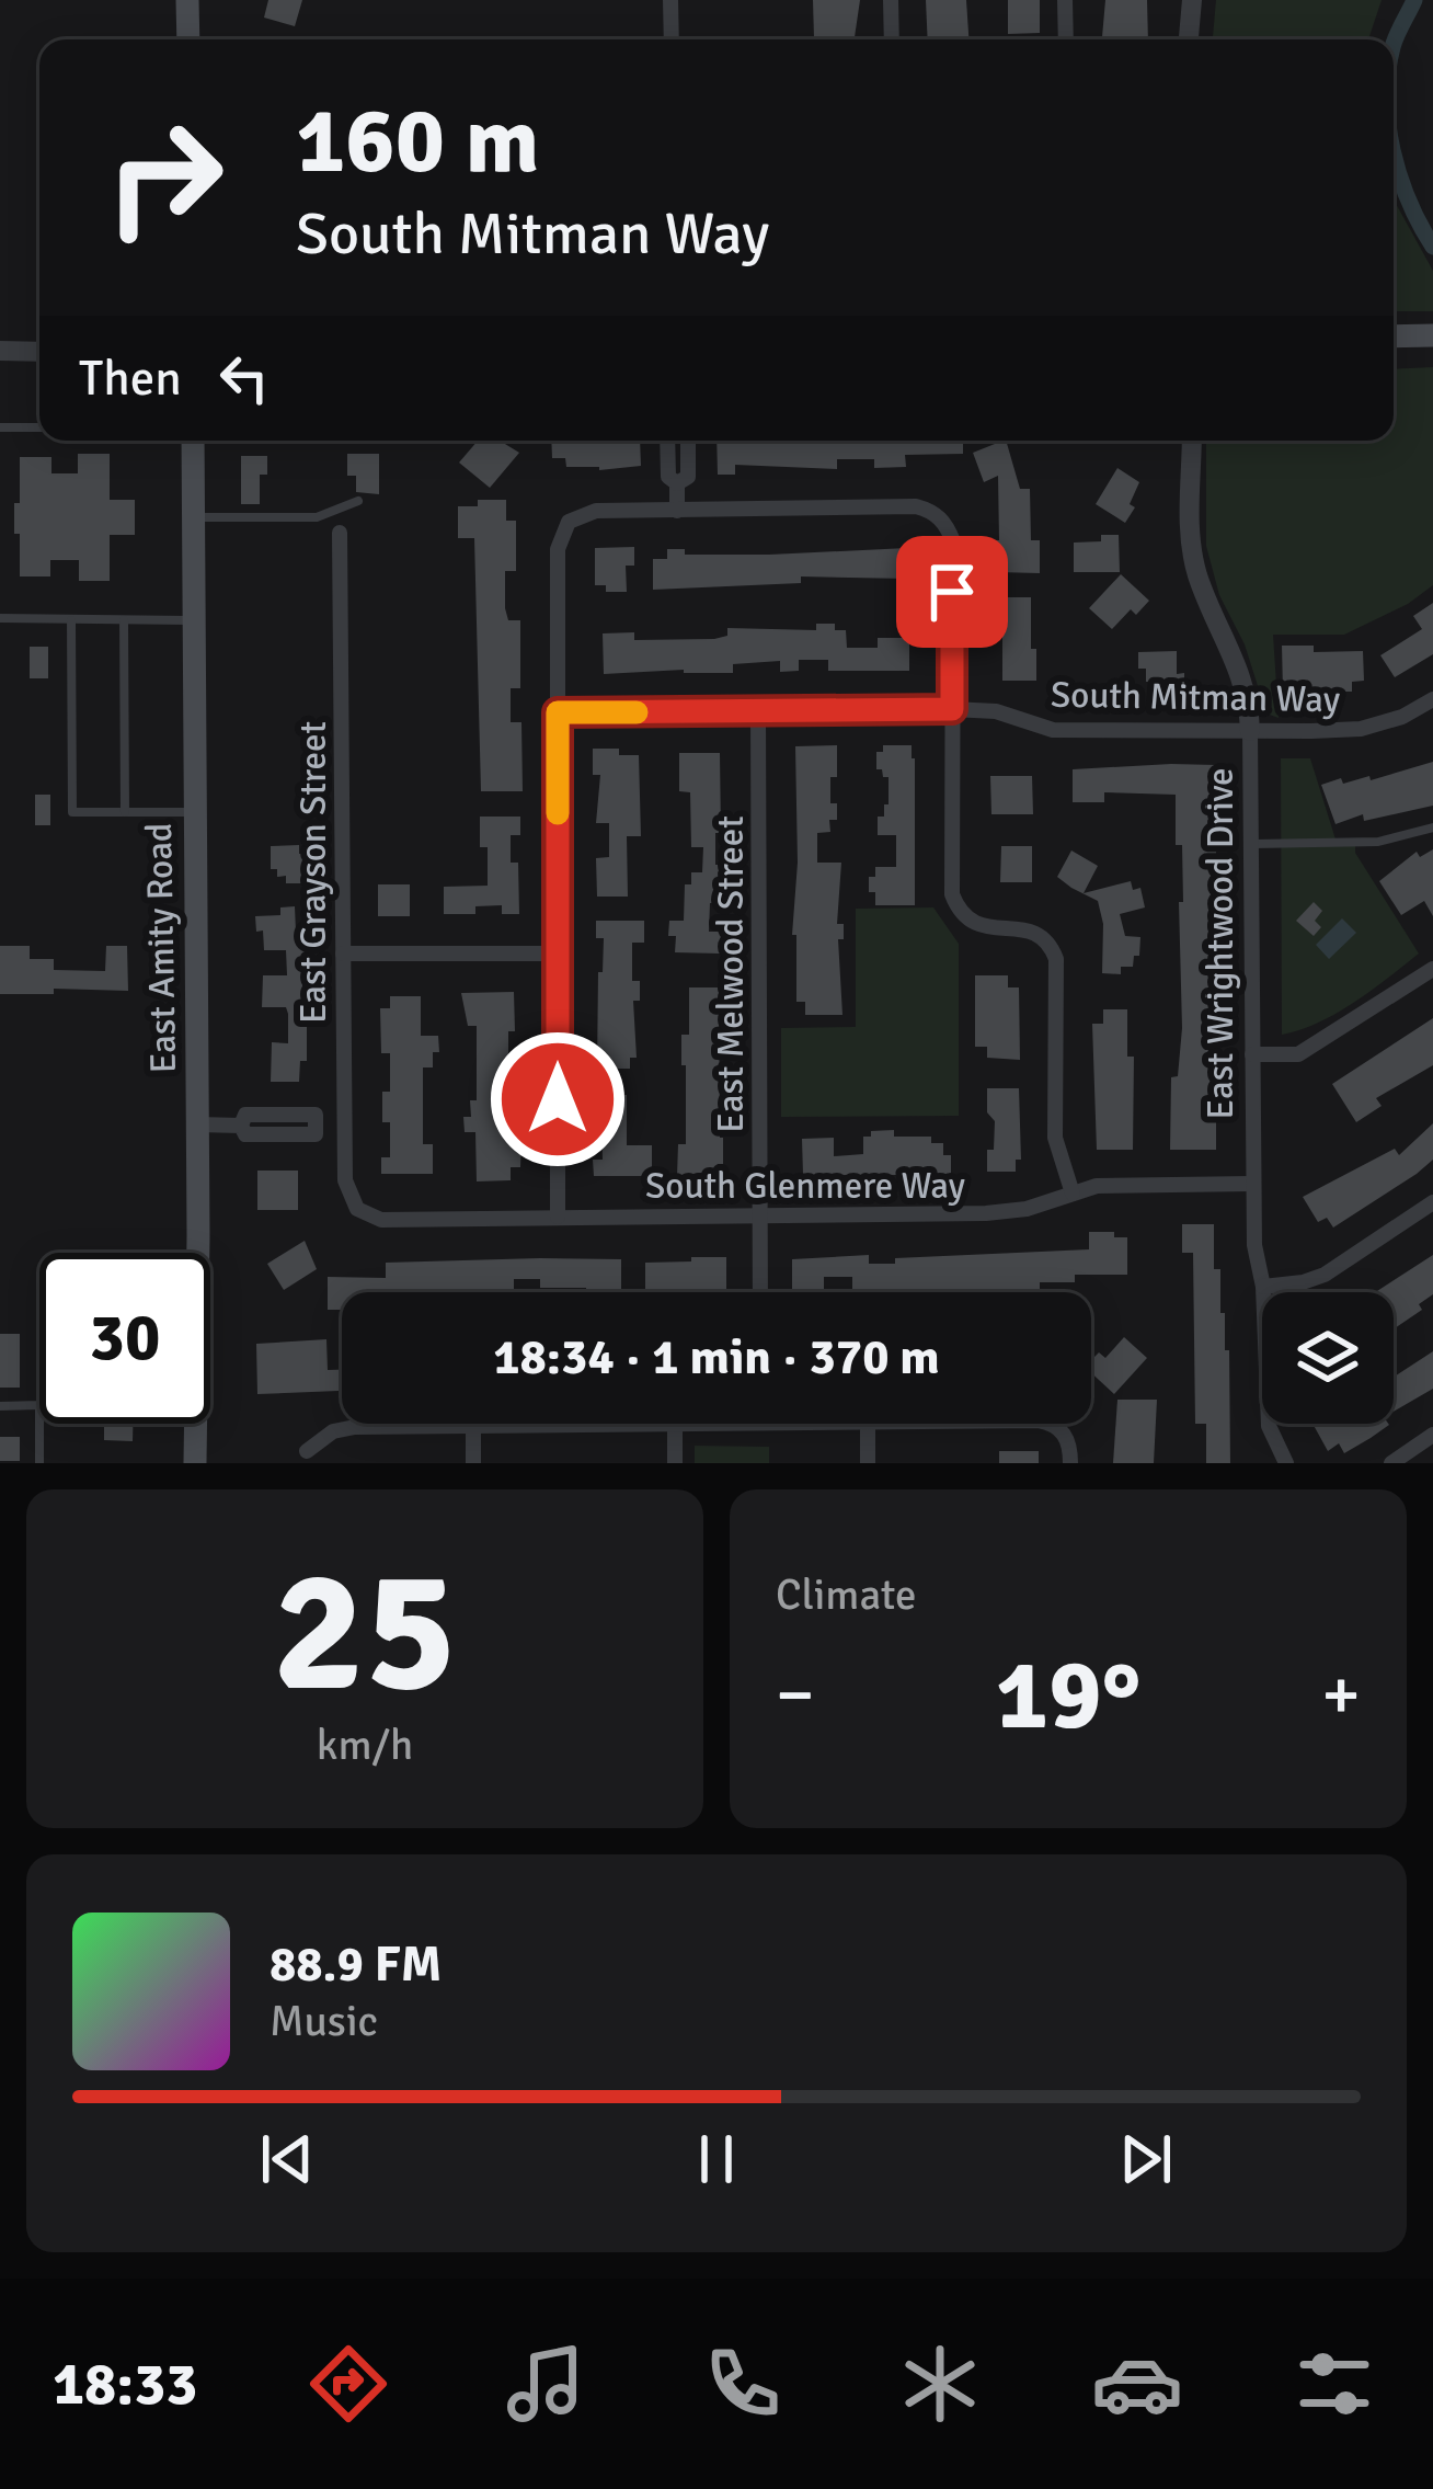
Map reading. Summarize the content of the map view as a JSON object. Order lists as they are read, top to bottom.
{
  "streets": {
    "main road": ["East Amity Road"],
    "street": [
      "South Mitman Way",
      "East Grayson Street",
      "East Wrightwood Drive",
      "East Melwood Street",
      "South Glenmere Way"
    ]
  },
  "crossings": [
    ["South Mitman Way", "East Wrightwood Drive"],
    ["South Mitman Way", "East Melwood Street"],
    ["East Grayson Street", "South Glenmere Way"],
    ["East Wrightwood Drive", "South Glenmere Way"],
    ["East Melwood Street", "South Glenmere Way"]
  ],
  "page": {
    "turn": ["160 m", "South Mitman Way"],
    "then": "Then",
    "limit": "30",
    "trip": "18:34 · 1 min · 370 m",
    "tile": [
      ["25", "km/h"],
      "Climate"
    ],
    "heat": ["−", "19°", "+"],
    "song": ["88.9 FM", "Music"],
    "tabs": "18:33"
  }
}
